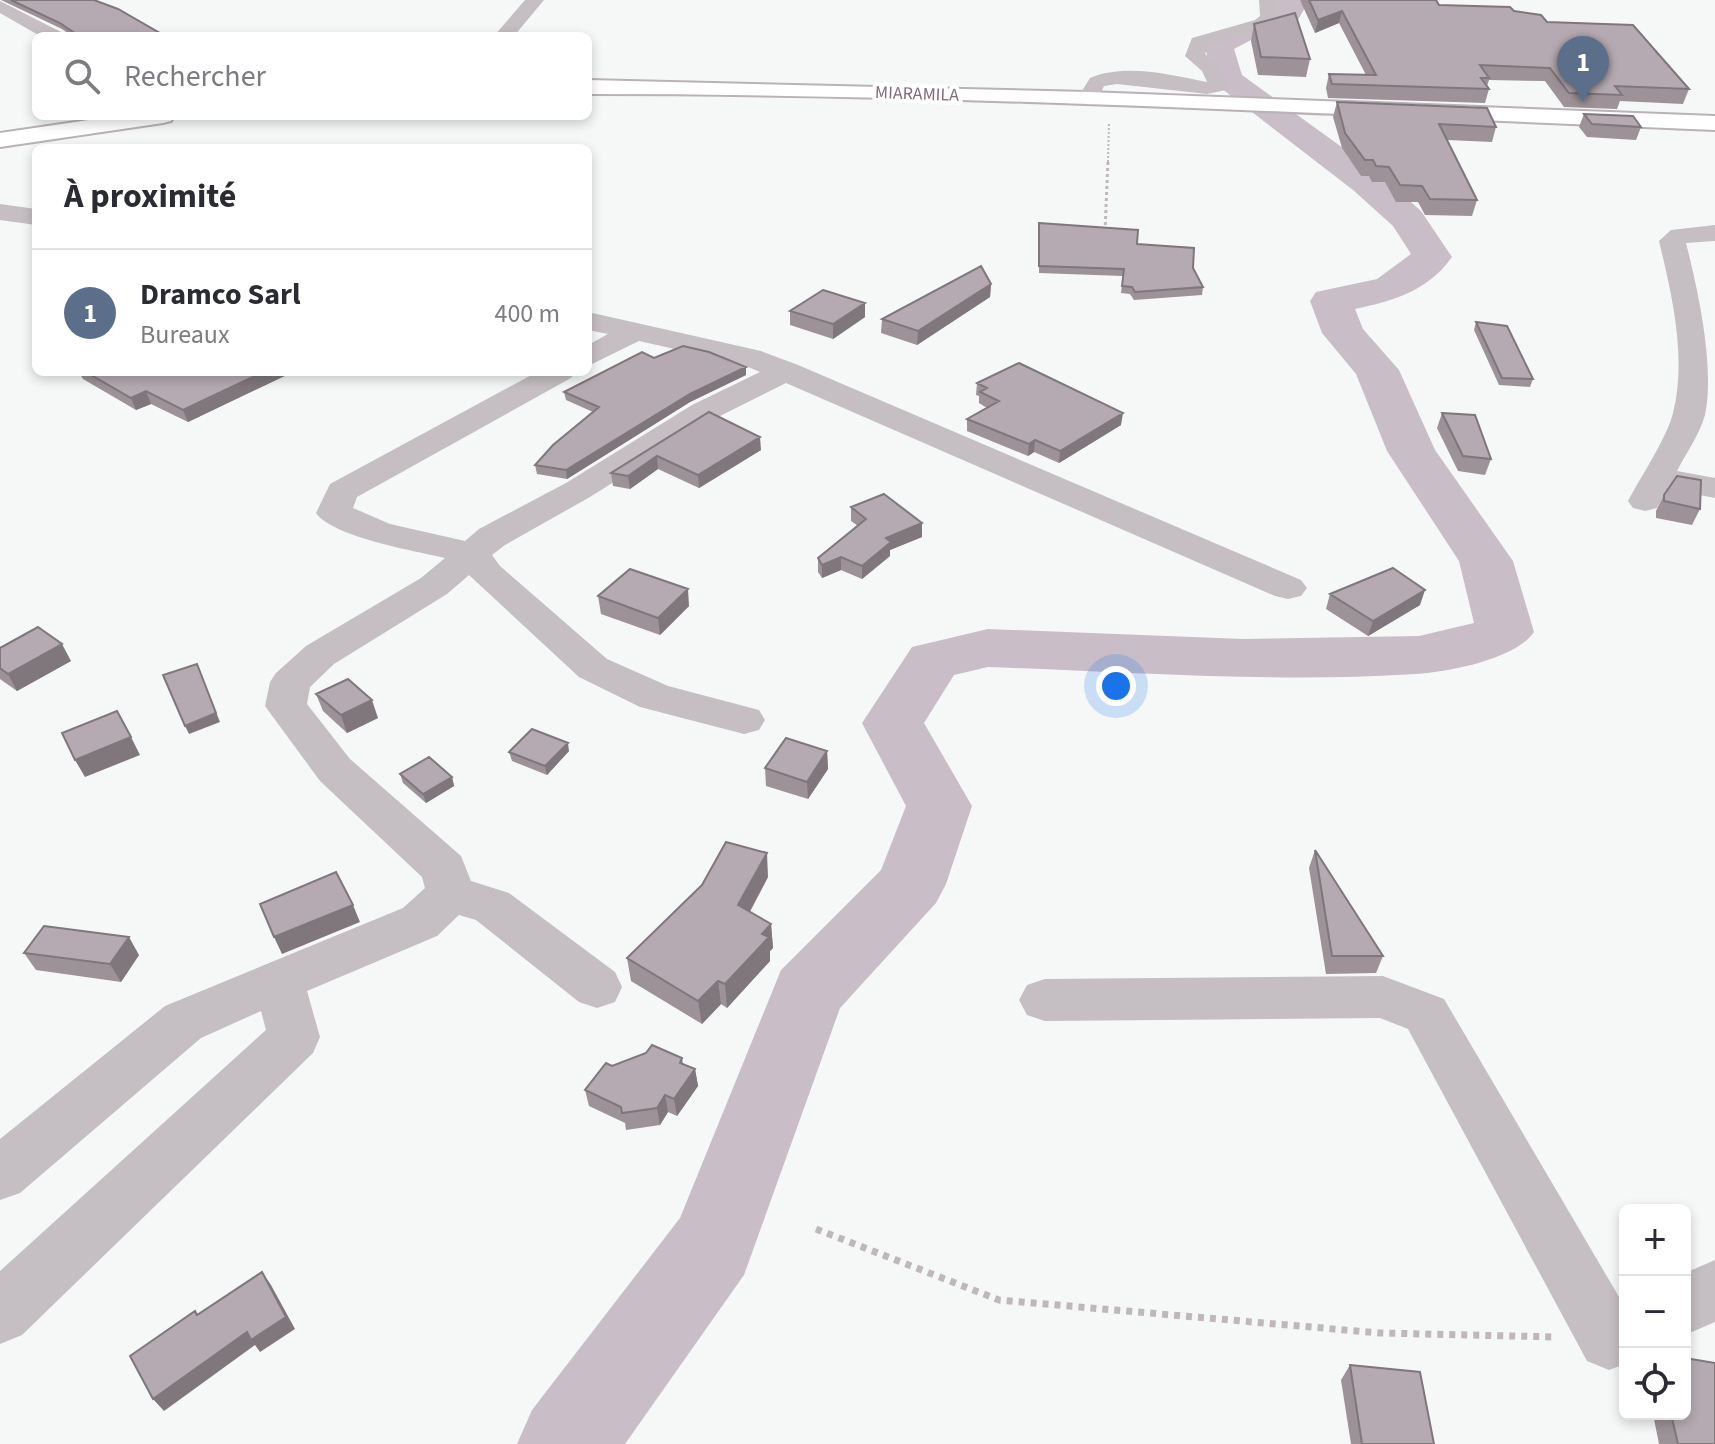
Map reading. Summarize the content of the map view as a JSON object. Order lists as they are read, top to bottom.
{
  "streets": {
    "main road": ["MIARAMILA"]
  },
  "page": {
    "search": "Rechercher",
    "pins": "1",
    "heading": "À proximité",
    "list": [
      {
        "mark": "1",
        "name": "Dramco Sarl",
        "note": "Bureaux",
        "value": "400 m"
      }
    ],
    "map_buttons": ["+", "−"]
  }
}
